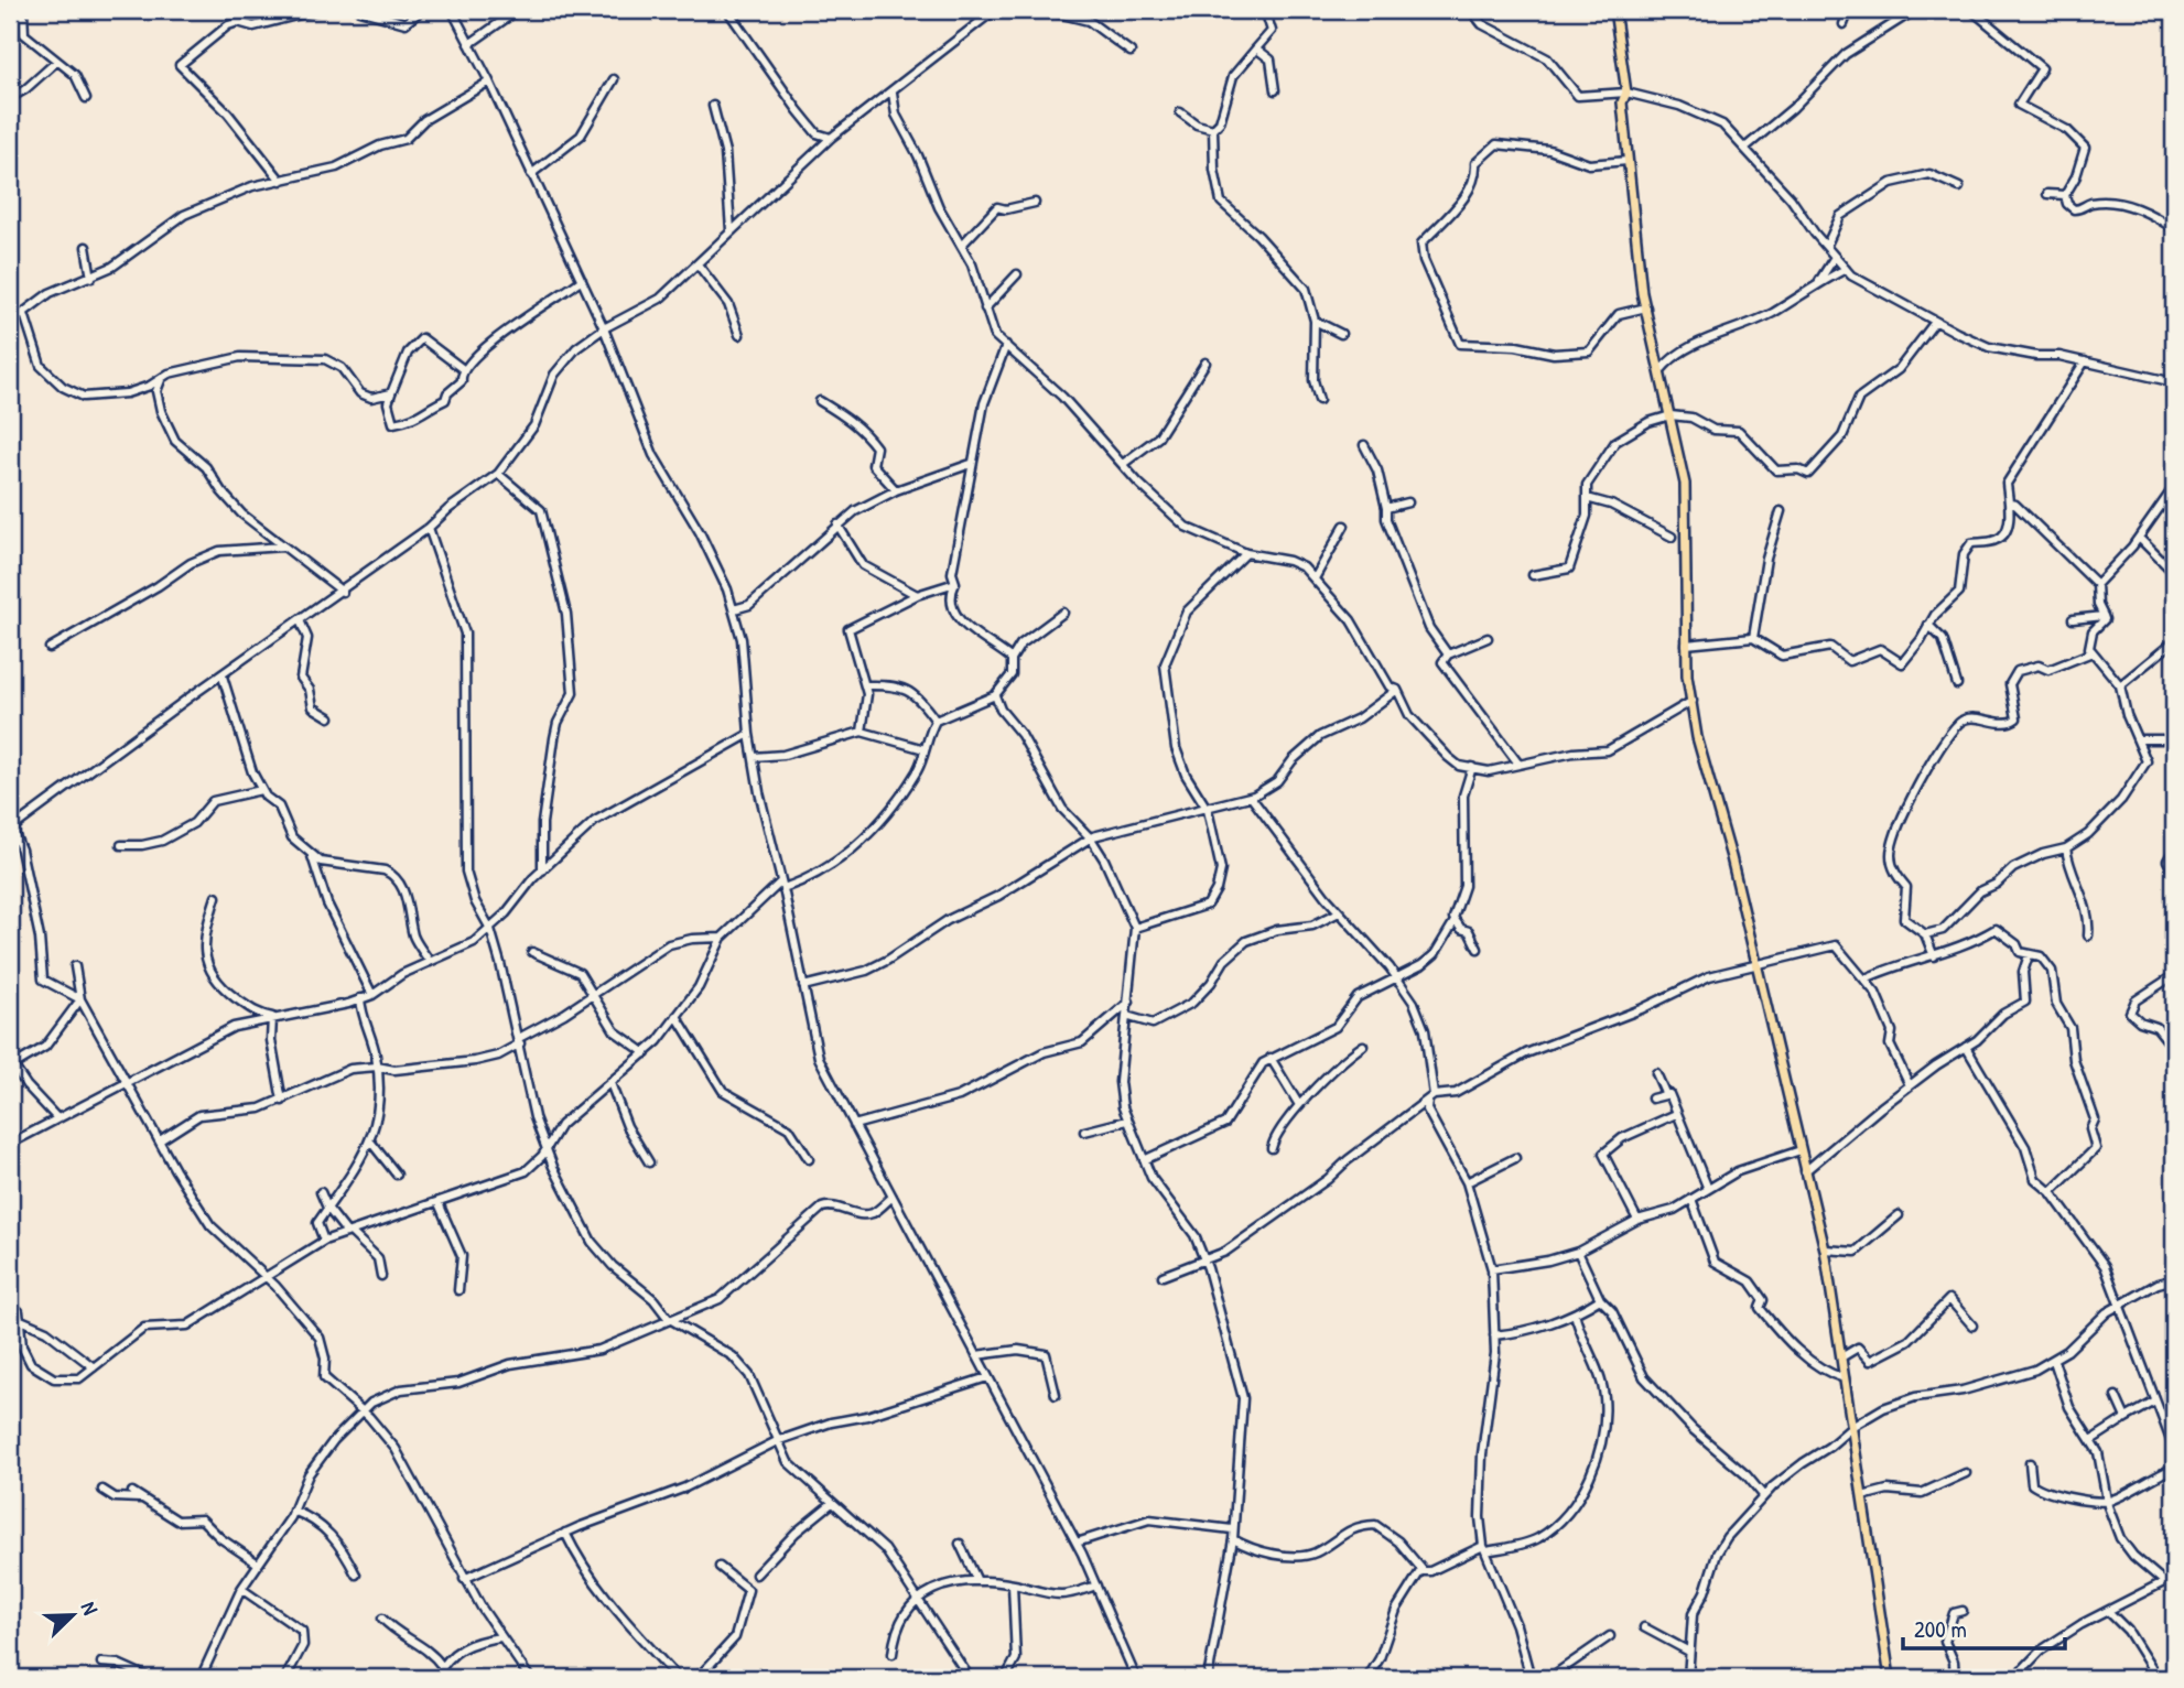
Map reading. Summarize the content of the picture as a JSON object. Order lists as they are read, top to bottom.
{
  "scale_bar": "200 m",
  "north": "top right"
}
